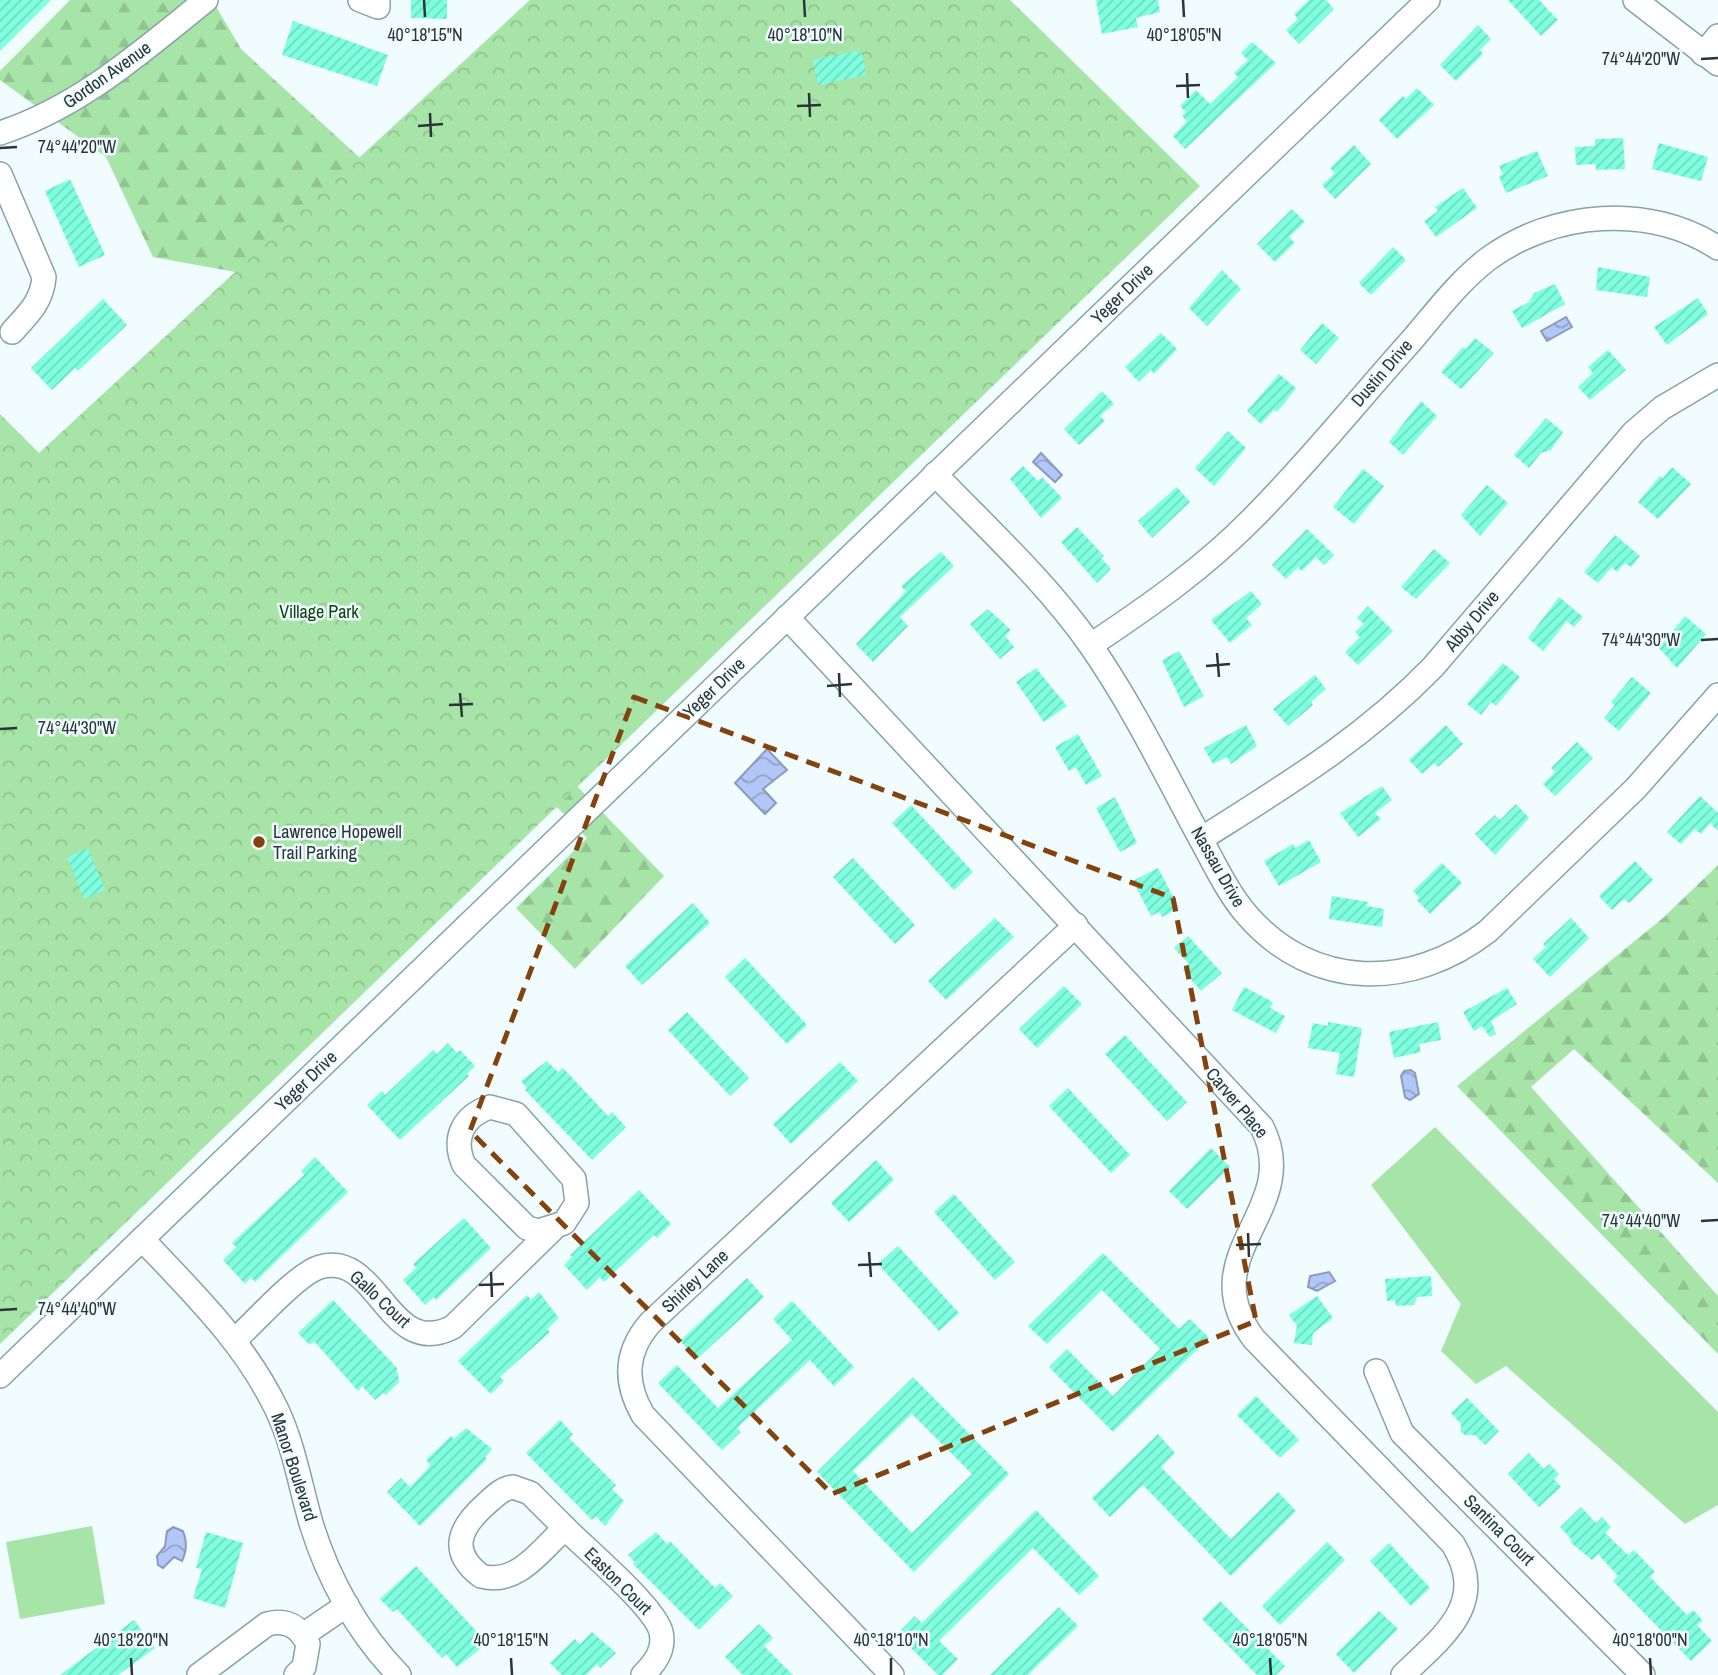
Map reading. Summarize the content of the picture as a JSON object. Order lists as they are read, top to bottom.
{
  "streets": {
    "street": [
      "Gordon Avenue",
      "Yeger Drive",
      "Dustin Drive",
      "Abby Drive",
      "Nassau Drive",
      "Carver Place",
      "Shirley Lane",
      "Gallo Court",
      "Manor Boulevard",
      "Santina Court",
      "Easton Court"
    ]
  },
  "crossings": [
    ["Yeger Drive", "Nassau Drive"],
    ["Yeger Drive", "Carver Place"],
    ["Yeger Drive", "Manor Boulevard"],
    ["Dustin Drive", "Nassau Drive"],
    ["Abby Drive", "Nassau Drive"],
    ["Carver Place", "Shirley Lane"],
    ["Gallo Court", "Manor Boulevard"]
  ],
  "parks": ["Village Park"],
  "places": ["Lawrence Hopewell Trail Parking"],
  "coordinates": [
    "40°18'15\"N",
    "40°18'10\"N",
    "40°18'05\"N",
    "74°44'20\"W",
    "74°44'30\"W",
    "74°44'40\"W",
    "40°18'20\"N",
    "40°18'00\"N"
  ]
}
